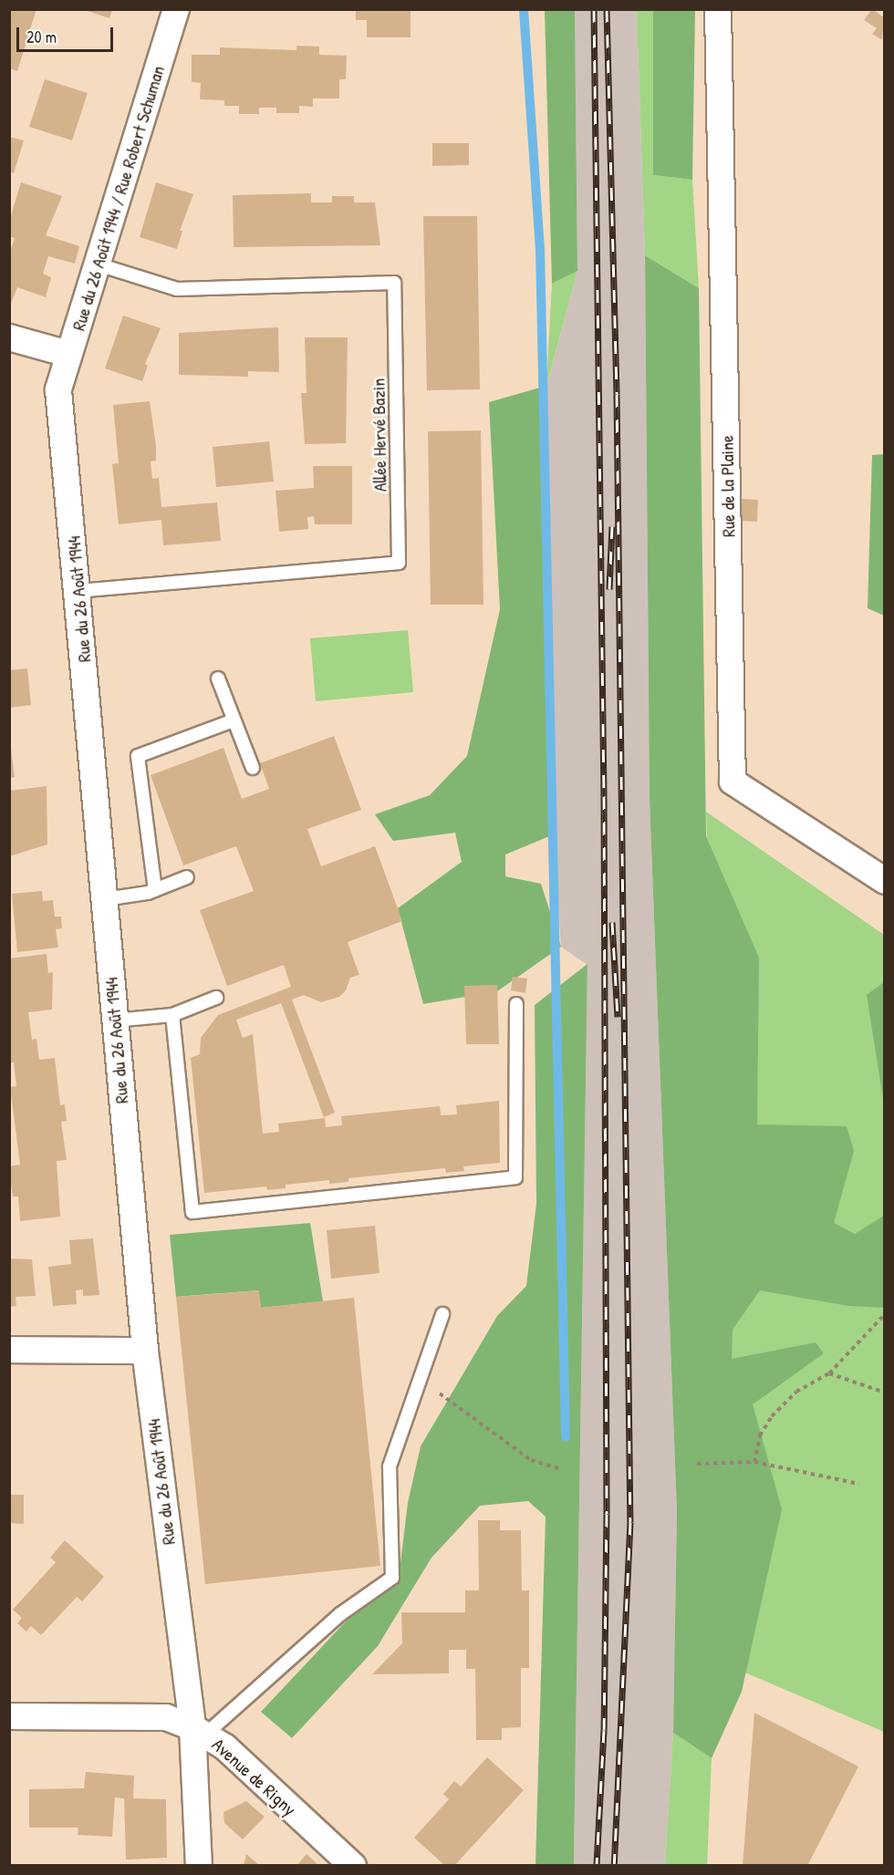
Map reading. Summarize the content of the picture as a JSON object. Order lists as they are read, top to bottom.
{
  "streets": {
    "street": [
      "Rue du 26 Août 1944 / Rue Robert Schuman",
      "Rue de la Plaine",
      "Rue du 26 Août 1944",
      "Avenue de Rigny"
    ],
    "lane": ["Allée Hervé Bazin"]
  },
  "crossings": [
    ["Rue du 26 Août 1944 / Rue Robert Schuman", "Allée Hervé Bazin"],
    ["Rue du 26 Août 1944 / Rue Robert Schuman", "Rue du 26 Août 1944"],
    ["Allée Hervé Bazin", "Rue du 26 Août 1944"],
    ["Rue du 26 Août 1944", "Avenue de Rigny"]
  ],
  "scale_bar": "20 m"
}
